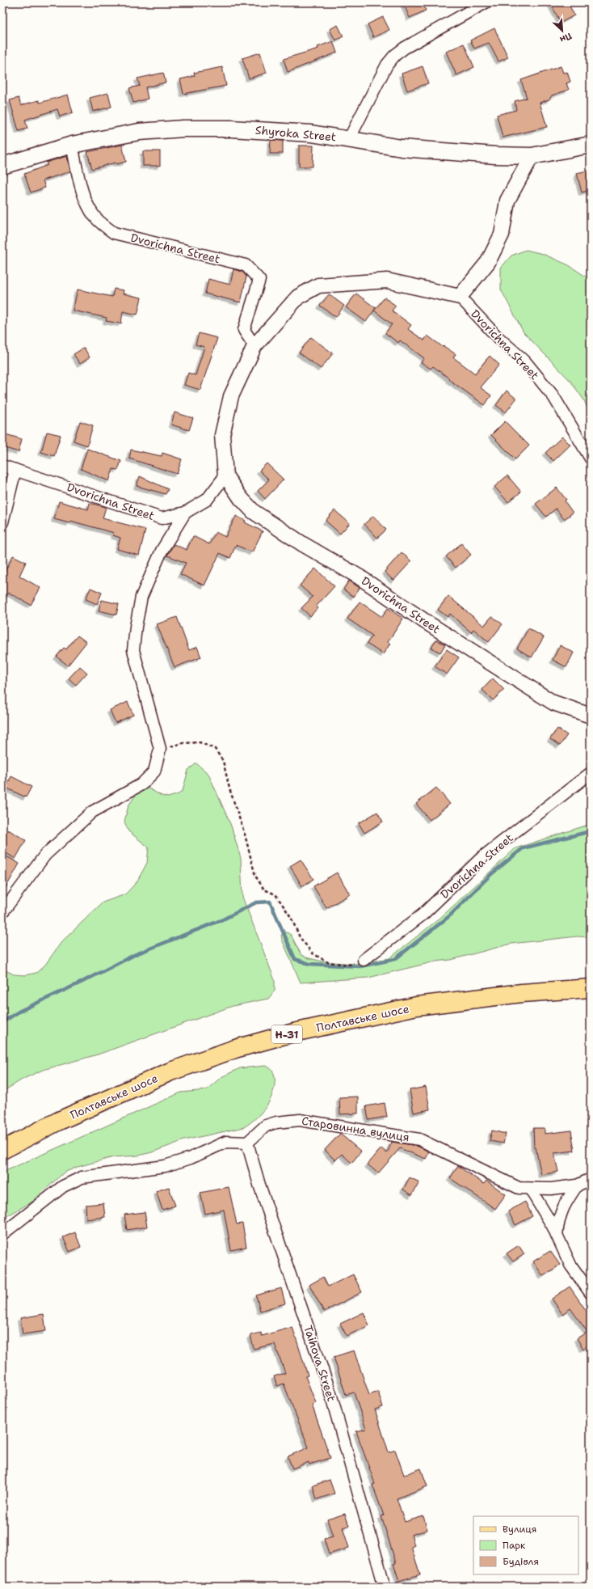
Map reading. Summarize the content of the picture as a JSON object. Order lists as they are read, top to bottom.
{
  "streets": {
    "main road": ["Shyroka Street", "Полтавське шосе", "Н-31"],
    "street": ["Dvorichna Street", "Старовинна вулиця", "Taihova Street"]
  },
  "crossings": [
    ["Shyroka Street", "Dvorichna Street"],
    ["Старовинна вулиця", "Taihova Street"]
  ],
  "legend": ["Вулиця", "Парк", "Будівля"],
  "north": "bottom right"
}
